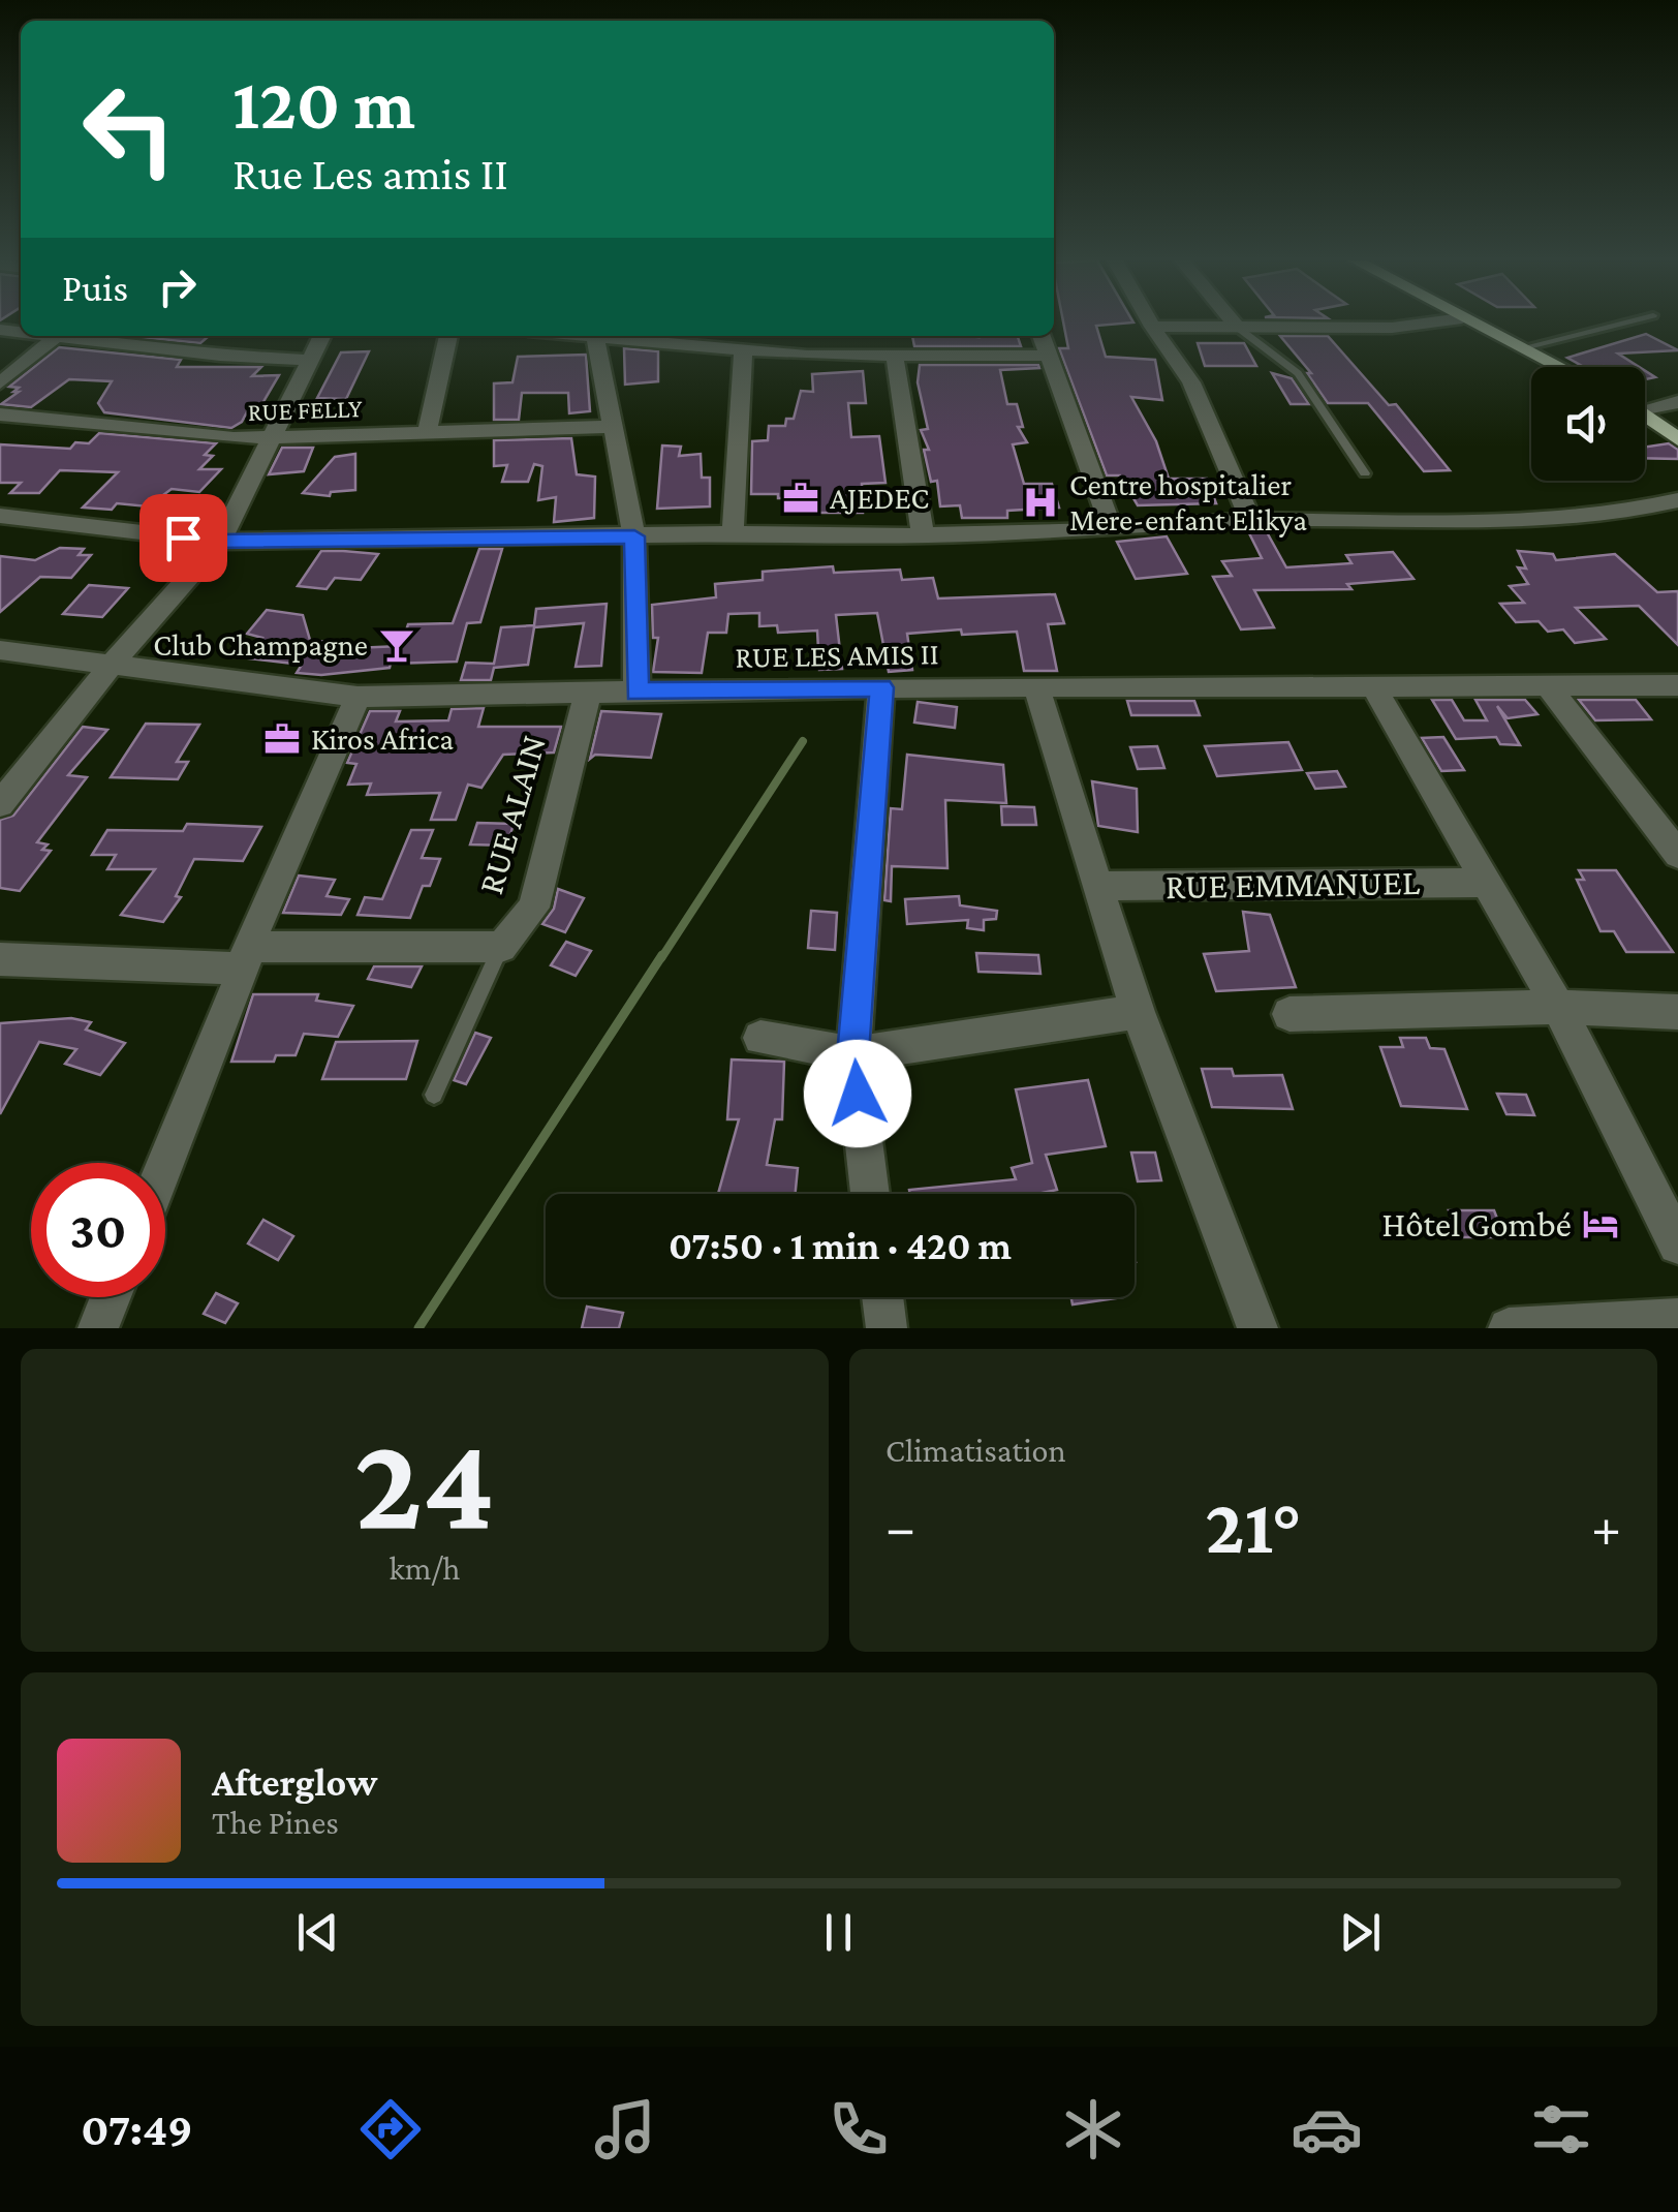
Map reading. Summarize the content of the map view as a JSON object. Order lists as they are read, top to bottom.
{
  "streets": {
    "street": [
      "RUE FELLY",
      "RUE LES AMIS II",
      "RUE ALAIN",
      "RUE EMMANUEL"
    ]
  },
  "crossings": [
    ["RUE LES AMIS II", "RUE ALAIN"]
  ],
  "places": {
    "office": ["AJEDEC", "Kiros Africa"],
    "hospital": ["Centre hospitalier Mere-enfant Elikya"],
    "bar": ["Club Champagne"],
    "hotel": ["Hôtel Gombé"]
  },
  "page": {
    "turn": ["120 m", "Rue Les amis II"],
    "then": "Puis",
    "limit": "30",
    "trip": "07:50 · 1 min · 420 m",
    "tile": [
      ["24", "km/h"],
      "Climatisation"
    ],
    "heat": ["−", "21°", "+"],
    "song": ["Afterglow", "The Pines"],
    "tabs": "07:49"
  }
}
